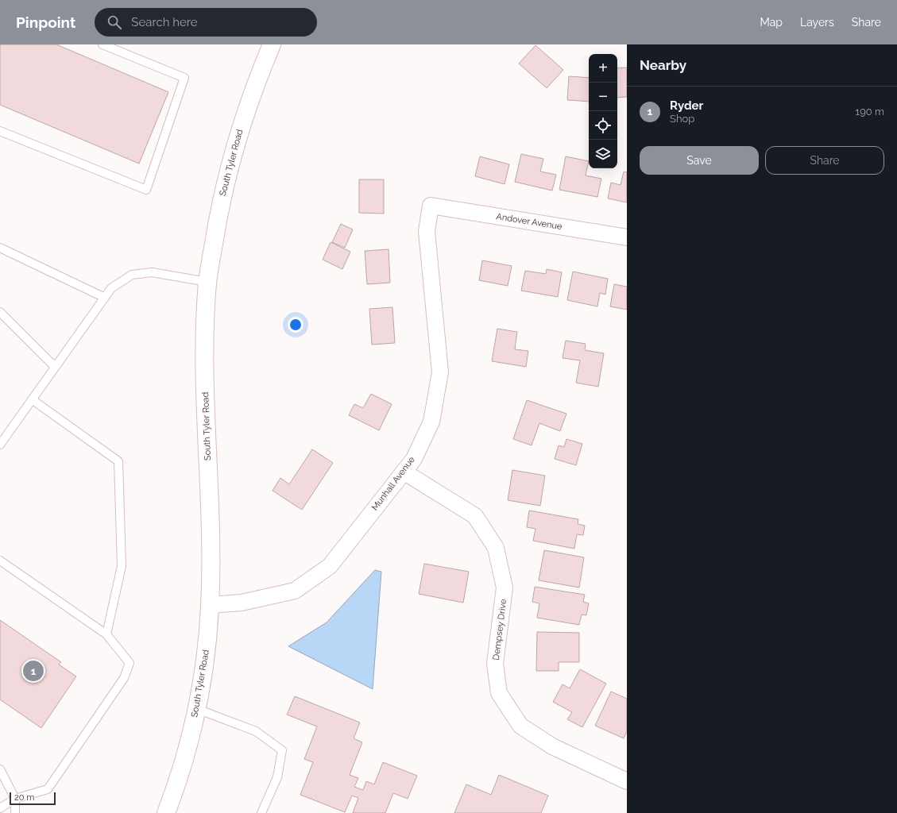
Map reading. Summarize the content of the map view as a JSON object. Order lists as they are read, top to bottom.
{
  "streets": {
    "street": [
      "South Tyler Road",
      "Andover Avenue",
      "Munhall Avenue",
      "Dempsey Drive"
    ]
  },
  "crossings": [
    ["South Tyler Road", "Munhall Avenue"],
    ["Andover Avenue", "Munhall Avenue"],
    ["Munhall Avenue", "Dempsey Drive"]
  ],
  "scale_bar": "20 m",
  "page": {
    "header": "Pinpoint",
    "search": "Search here",
    "nav": ["Map", "Layers", "Share"],
    "heading": "Nearby",
    "map_buttons": ["+", "−"],
    "list": [
      {
        "mark": "1",
        "name": "Ryder",
        "note": "Shop",
        "value": "190 m"
      }
    ],
    "buttons": ["Save", "Share"],
    "pins": "1",
    "scale": "20 m"
  }
}
